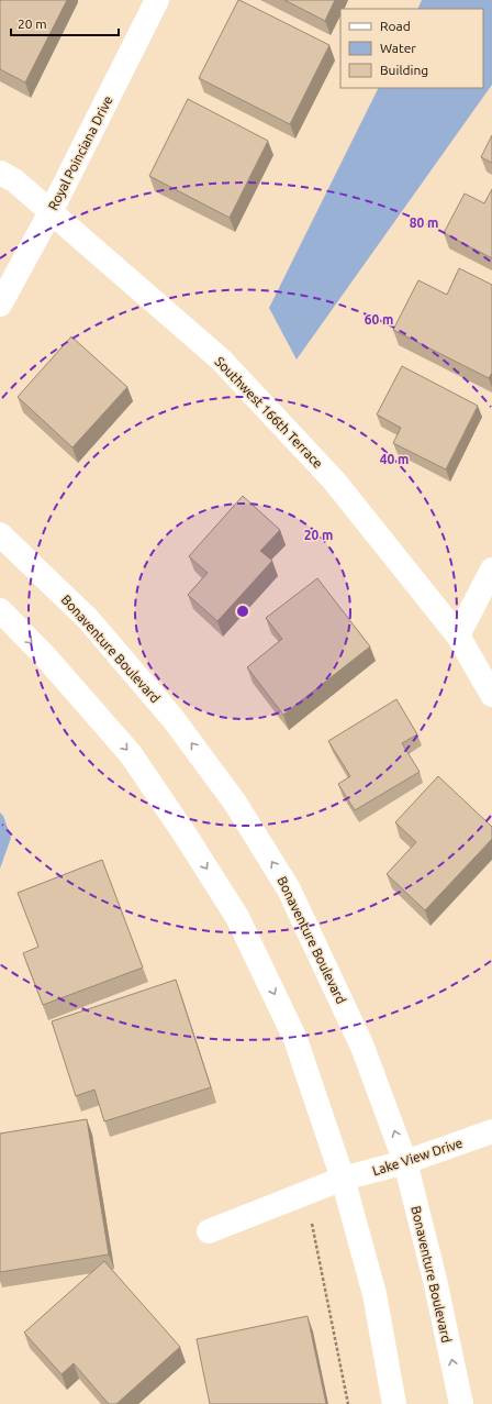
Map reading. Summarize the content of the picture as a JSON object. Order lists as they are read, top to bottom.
{
  "streets": {
    "main road": [
      "Royal Poinciana Drive",
      "Southwest 166th Terrace",
      "Bonaventure Boulevard",
      "Lake View Drive"
    ]
  },
  "crossings": [
    ["Royal Poinciana Drive", "Southwest 166th Terrace"],
    ["Bonaventure Boulevard", "Lake View Drive"]
  ],
  "legend": ["Road", "Water", "Building"],
  "scale_bar": "20 m",
  "rings": [
    "80 m",
    "60 m",
    "40 m",
    "20 m"
  ]
}
